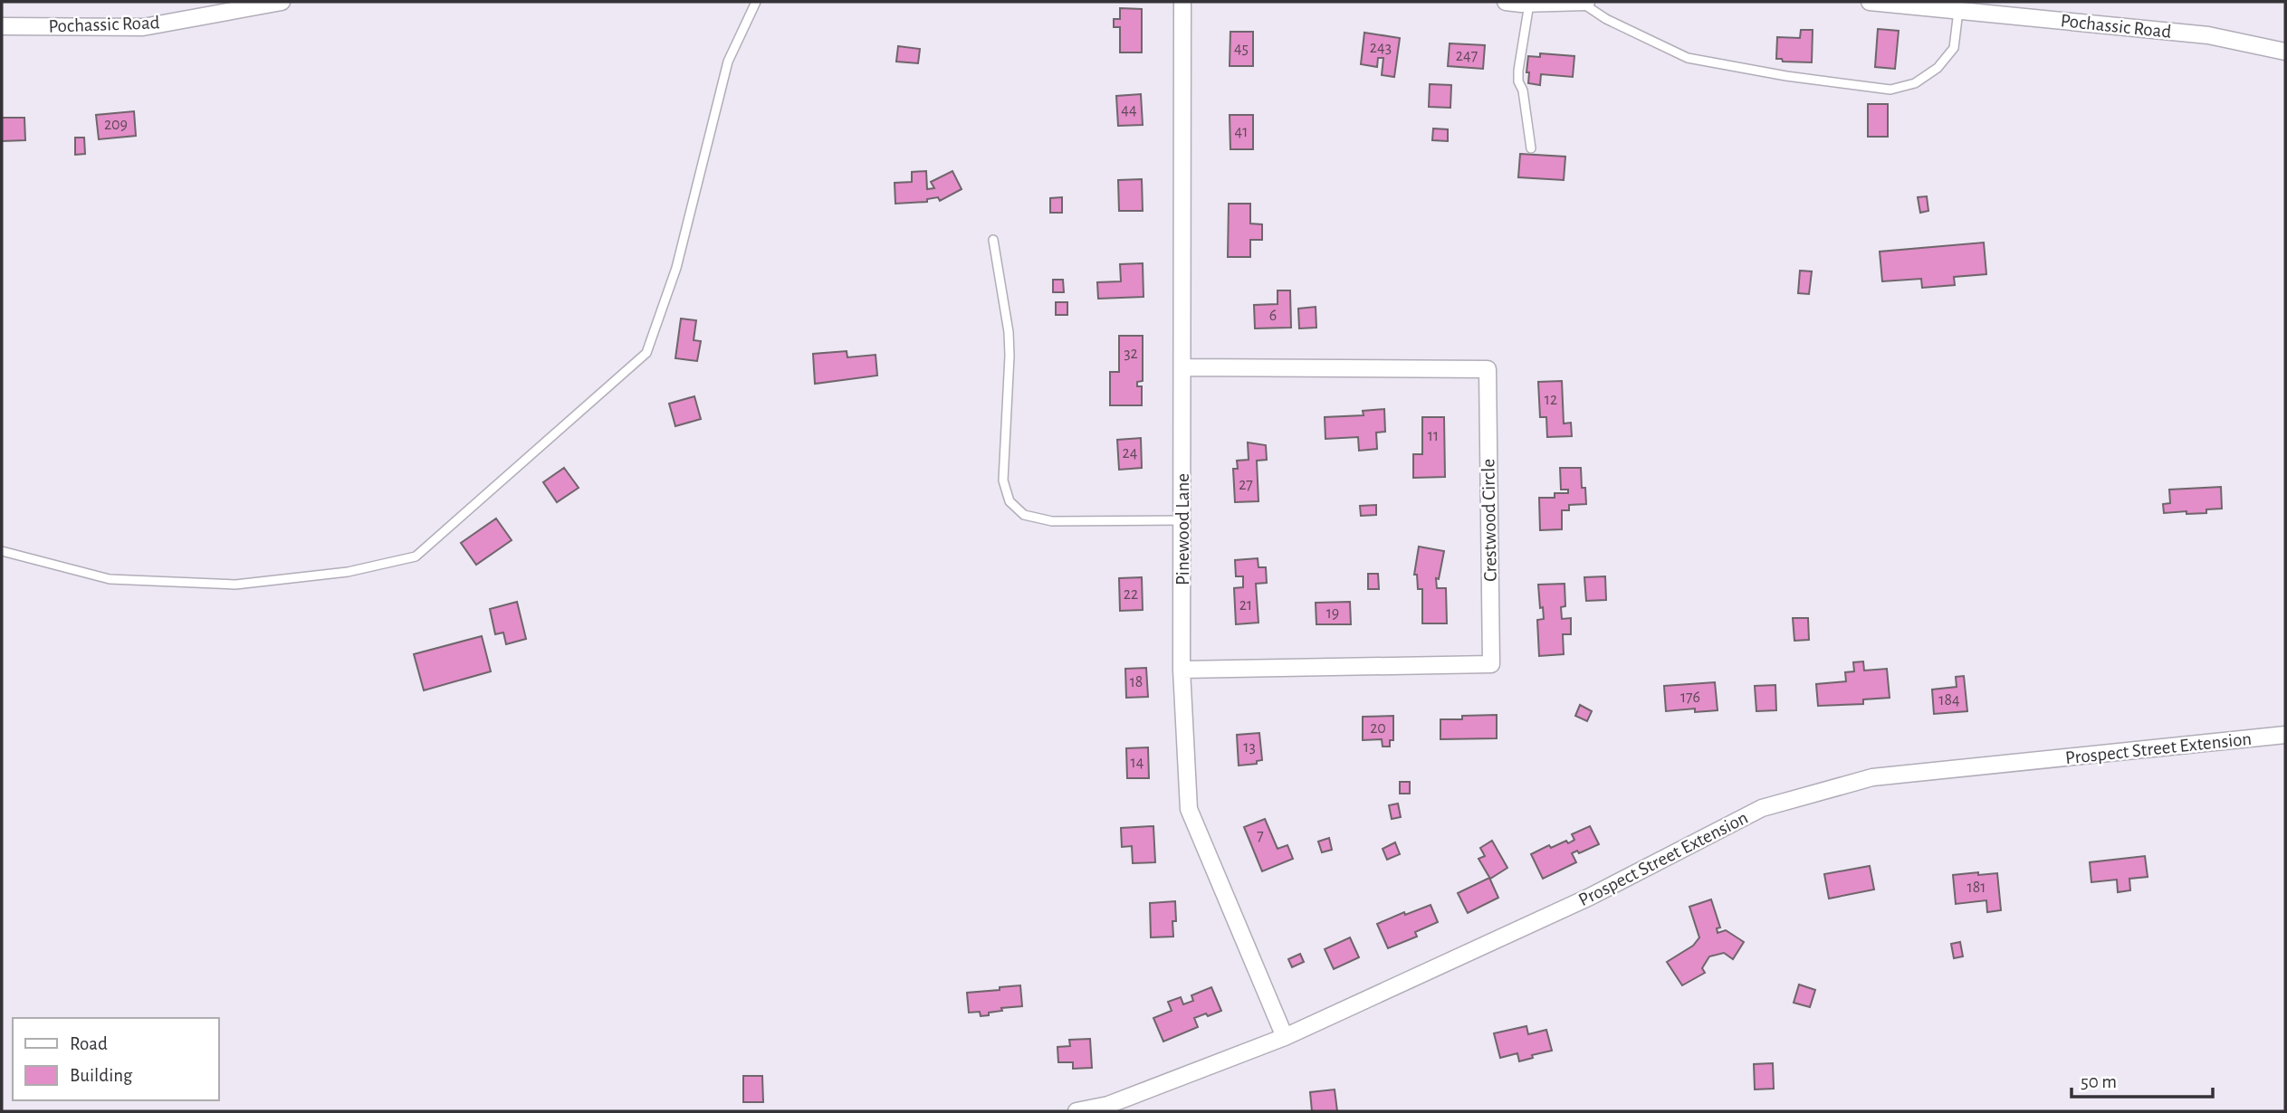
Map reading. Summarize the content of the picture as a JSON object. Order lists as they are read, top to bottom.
{
  "streets": {
    "street": [
      "Pochassic Road",
      "Crestwood Circle",
      "Pinewood Lane",
      "Prospect Street Extension"
    ]
  },
  "crossings": [
    ["Crestwood Circle", "Pinewood Lane"],
    ["Pinewood Lane", "Prospect Street Extension"]
  ],
  "house_numbers": [
    "243",
    "45",
    "247",
    "44",
    "209",
    "41",
    "6",
    "32",
    "12",
    "11",
    "24",
    "27",
    "22",
    "21",
    "19",
    "18",
    "176",
    "184",
    "20",
    "13",
    "14",
    "7",
    "181"
  ],
  "legend": ["Road", "Building"],
  "scale_bar": "50 m"
}
